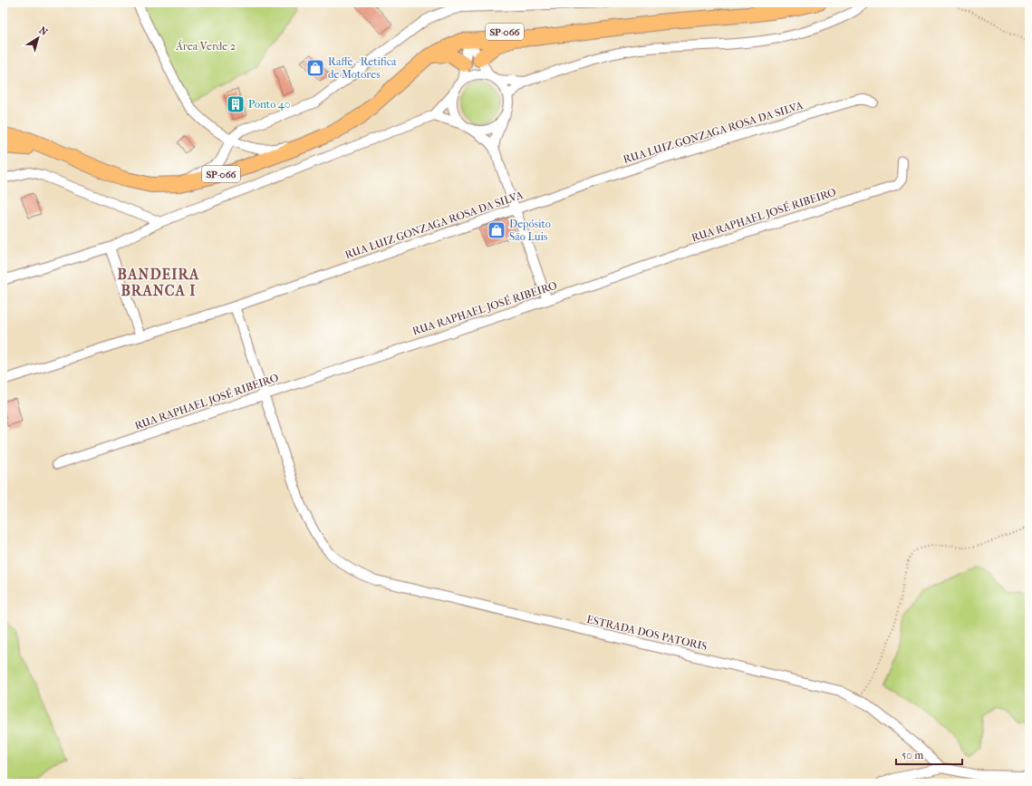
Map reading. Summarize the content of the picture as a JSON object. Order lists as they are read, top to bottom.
{
  "streets": {
    "main road": ["SP-066"],
    "street": ["RUA LUIZ GONZAGA ROSA DA SILVA", "RUA RAPHAEL JOSÉ RIBEIRO", "ESTRADA DOS PATORIS"]
  },
  "crossings": [
    ["RUA LUIZ GONZAGA ROSA DA SILVA", "ESTRADA DOS PATORIS"],
    ["RUA RAPHAEL JOSÉ RIBEIRO", "ESTRADA DOS PATORIS"]
  ],
  "districts": ["BANDEIRA BRANCA I"],
  "parks": ["Área Verde 2"],
  "places": {
    "shop": ["Raffe - Retifica de Motores", "Depósito São Luis"],
    "building": ["Ponto 40"]
  },
  "scale_bar": "50 m",
  "north": "top right"
}
